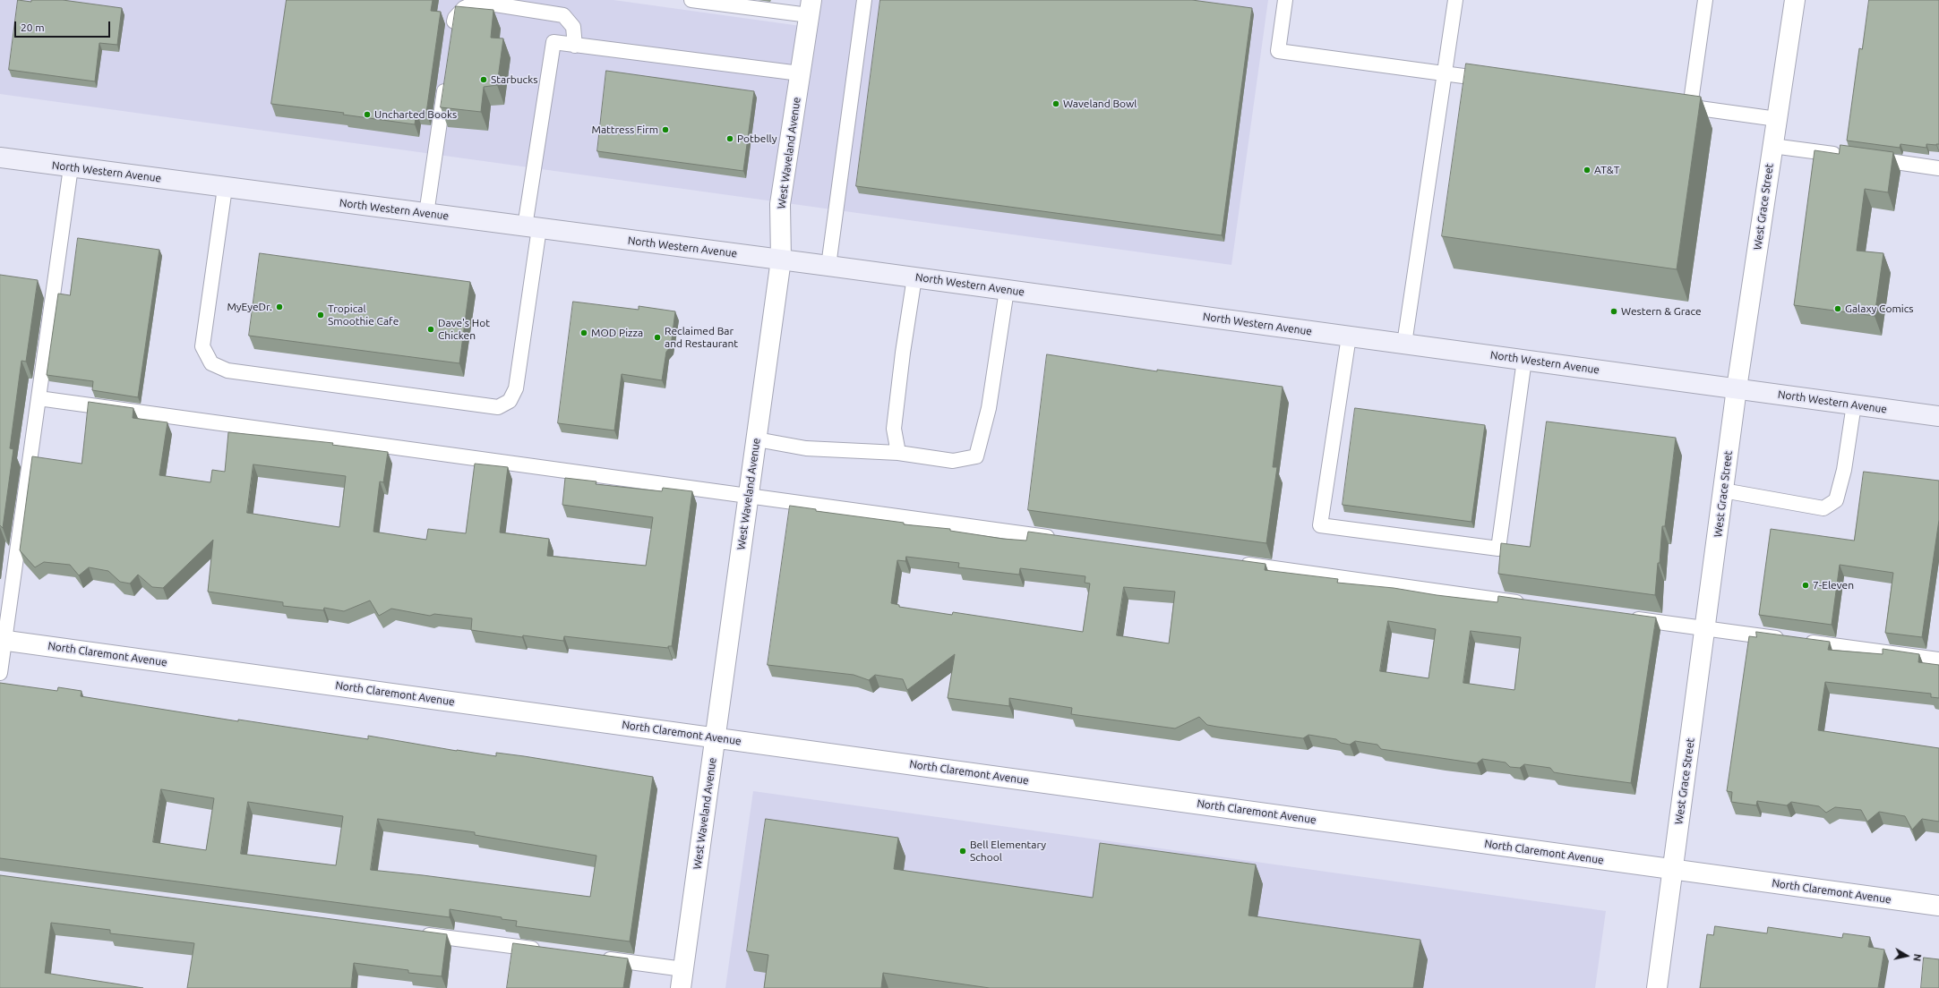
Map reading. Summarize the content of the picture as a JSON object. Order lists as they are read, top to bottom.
{
  "streets": {
    "main road": ["North Western Avenue"],
    "street": ["West Waveland Avenue", "West Grace Street", "North Claremont Avenue"]
  },
  "crossings": [
    ["West Waveland Avenue", "North Western Avenue"],
    ["West Waveland Avenue", "North Claremont Avenue"],
    ["North Western Avenue", "West Grace Street"],
    ["West Grace Street", "North Claremont Avenue"]
  ],
  "places": [
    "Starbucks",
    "Waveland Bowl",
    "Uncharted Books",
    "Mattress Firm",
    "Potbelly",
    "AT&T",
    "MyEyeDr.",
    "Galaxy Comics",
    "Western & Grace",
    "Tropical Smoothie Cafe",
    "Dave's Hot Chicken",
    "MOD Pizza",
    "Reclaimed Bar and Restaurant",
    "7-Eleven",
    "Bell Elementary School"
  ],
  "scale_bar": "20 m",
  "north": "right"
}
